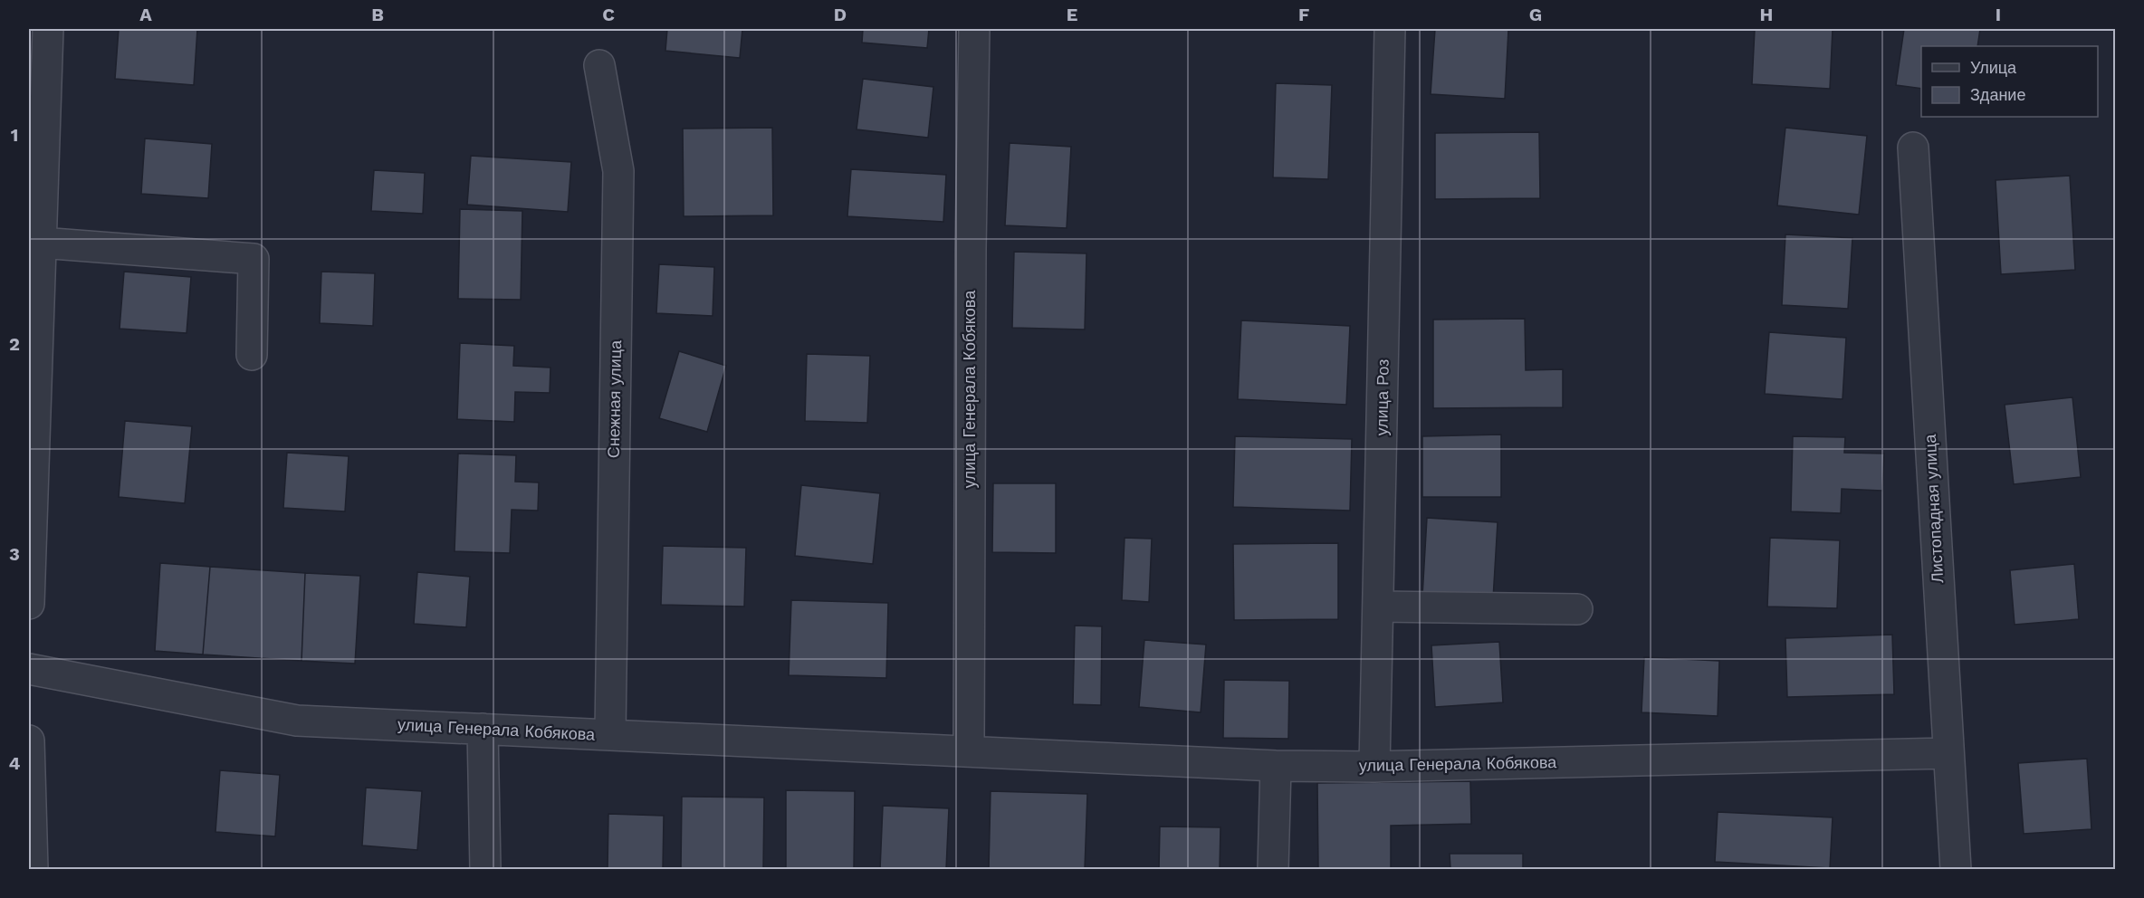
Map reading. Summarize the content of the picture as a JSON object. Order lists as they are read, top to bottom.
{
  "streets": {
    "street": [
      "улица Генерала Кобякова",
      "улица Роз",
      "Снежная улица",
      "Листопадная улица"
    ]
  },
  "crossings": [
    ["улица Генерала Кобякова", "улица Роз"],
    ["улица Генерала Кобякова", "Снежная улица"],
    ["улица Генерала Кобякова", "Листопадная улица"]
  ],
  "legend": ["Улица", "Здание"],
  "grid": {
    "columns": [
      "A",
      "B",
      "C",
      "D",
      "E",
      "F",
      "G",
      "H",
      "I"
    ],
    "rows": [
      "1",
      "2",
      "3",
      "4"
    ]
  }
}
